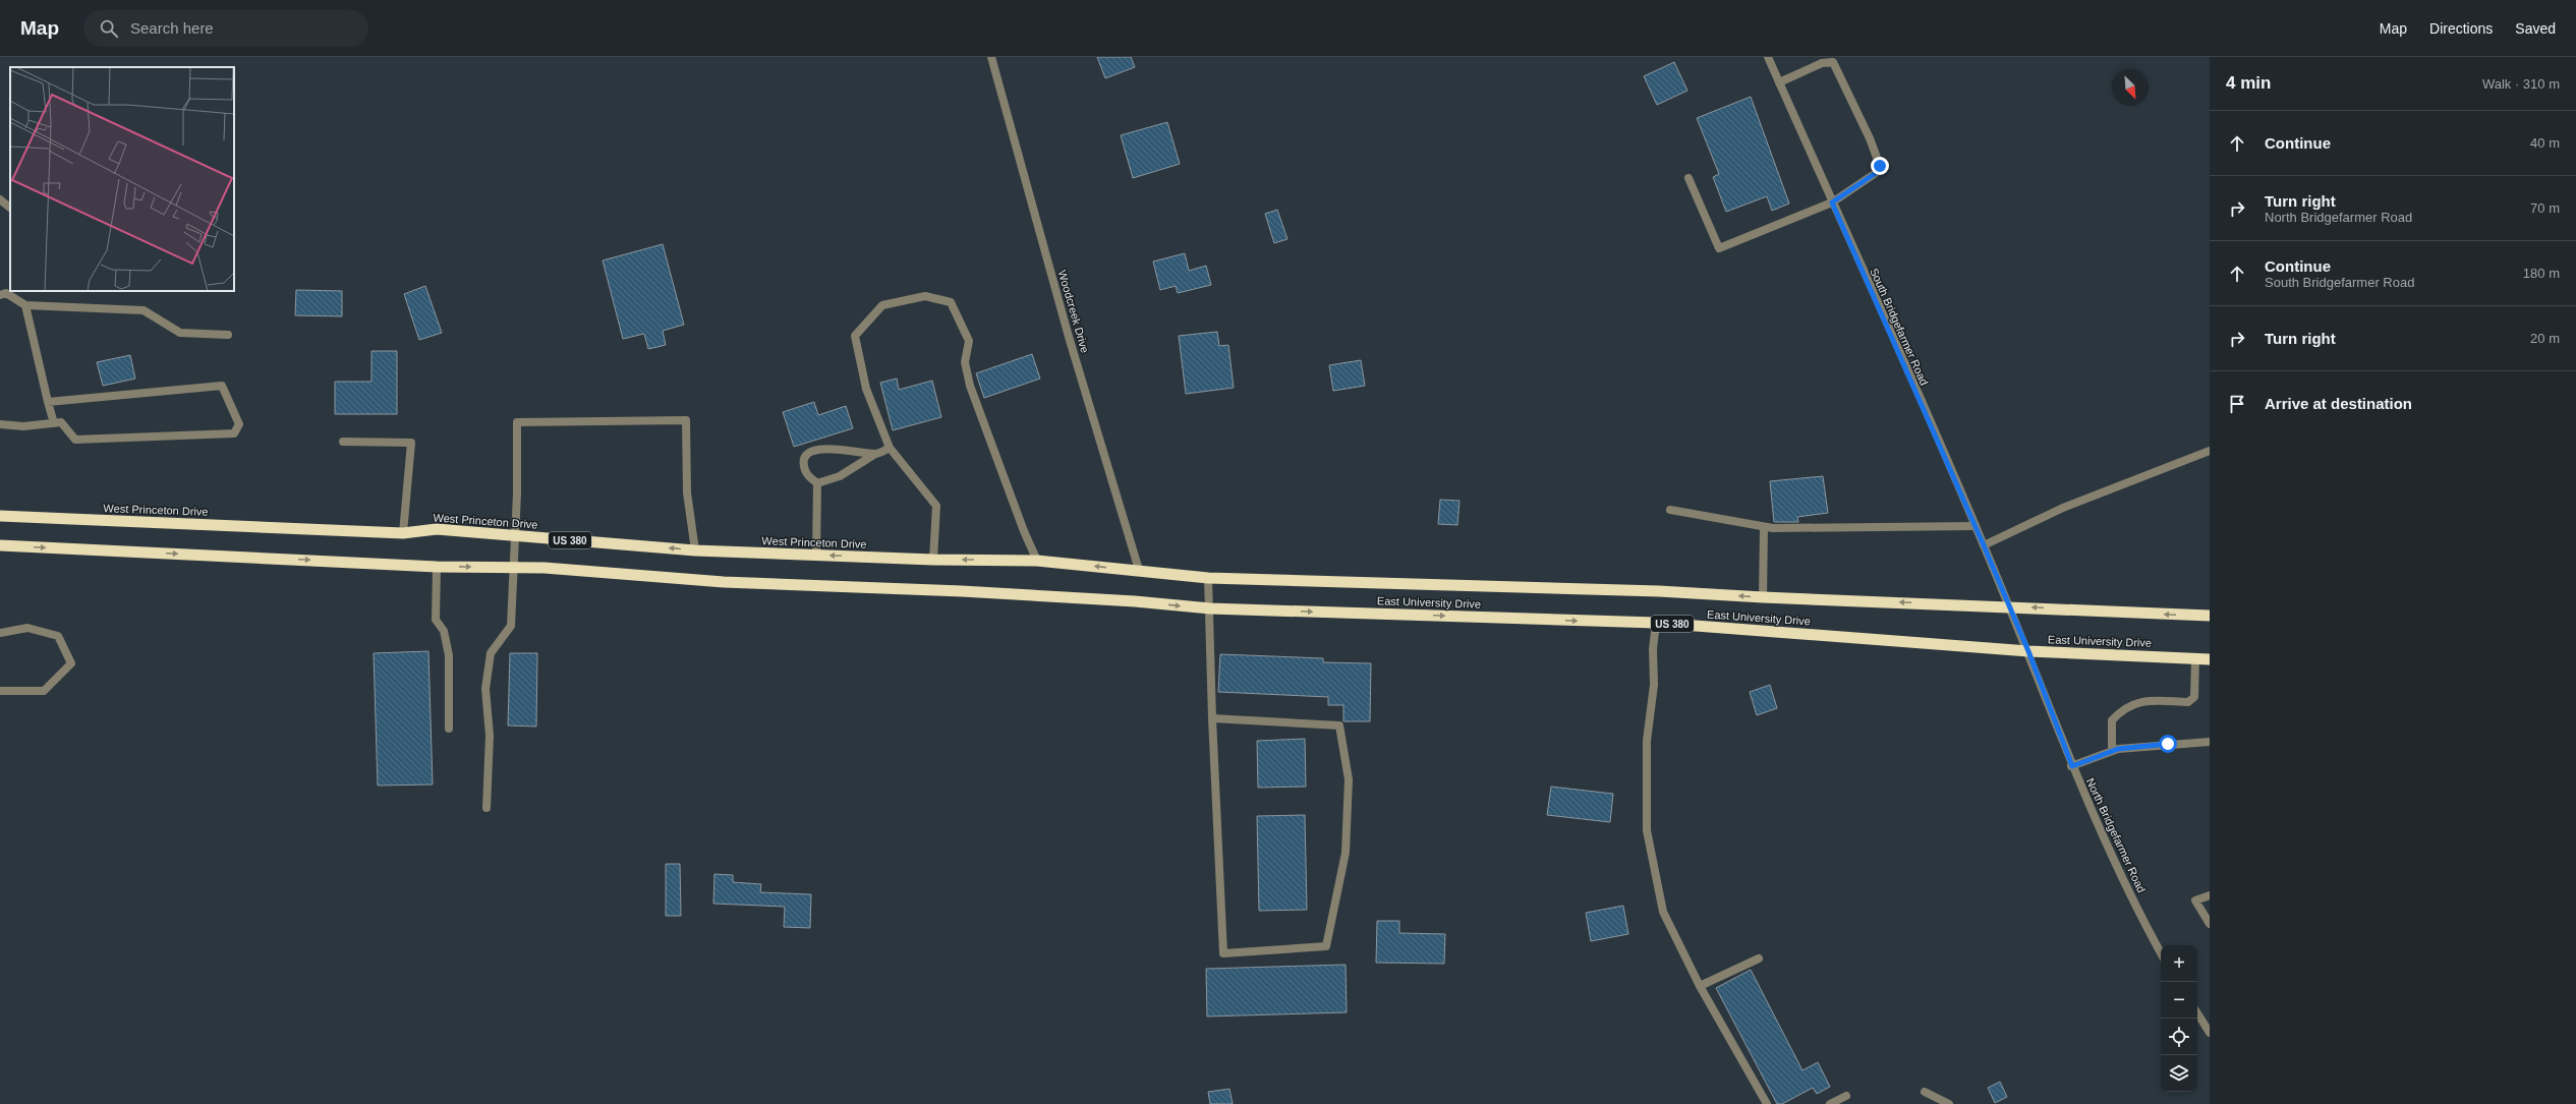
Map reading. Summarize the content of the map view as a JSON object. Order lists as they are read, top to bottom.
{
  "streets": {
    "highway": ["West Princeton Drive", "US 380", "East University Drive"],
    "street": ["Woodcreek Drive", "South Bridgefarmer Road", "North Bridgefarmer Road"]
  },
  "crossings": [
    ["Woodcreek Drive", "West Princeton Drive"],
    ["Woodcreek Drive", "East University Drive"],
    ["South Bridgefarmer Road", "East University Drive"],
    ["South Bridgefarmer Road", "North Bridgefarmer Road"],
    ["West Princeton Drive", "East University Drive"],
    ["US 380", "East University Drive"],
    ["East University Drive", "North Bridgefarmer Road"]
  ],
  "one_way": ["West Princeton Drive"],
  "north": "bottom right",
  "page": {
    "header": "Map",
    "search": "Search here",
    "nav": ["Map", "Directions", "Saved"],
    "heading": ["4 min", "Walk · 310 m"],
    "list": [
      ["Continue", "40 m"],
      ["Turn right", "North Bridgefarmer Road", "70 m"],
      ["Continue", "South Bridgefarmer Road", "180 m"],
      ["Turn right", "20 m"],
      "Arrive at destination"
    ],
    "map_buttons": ["+", "−"]
  }
}
